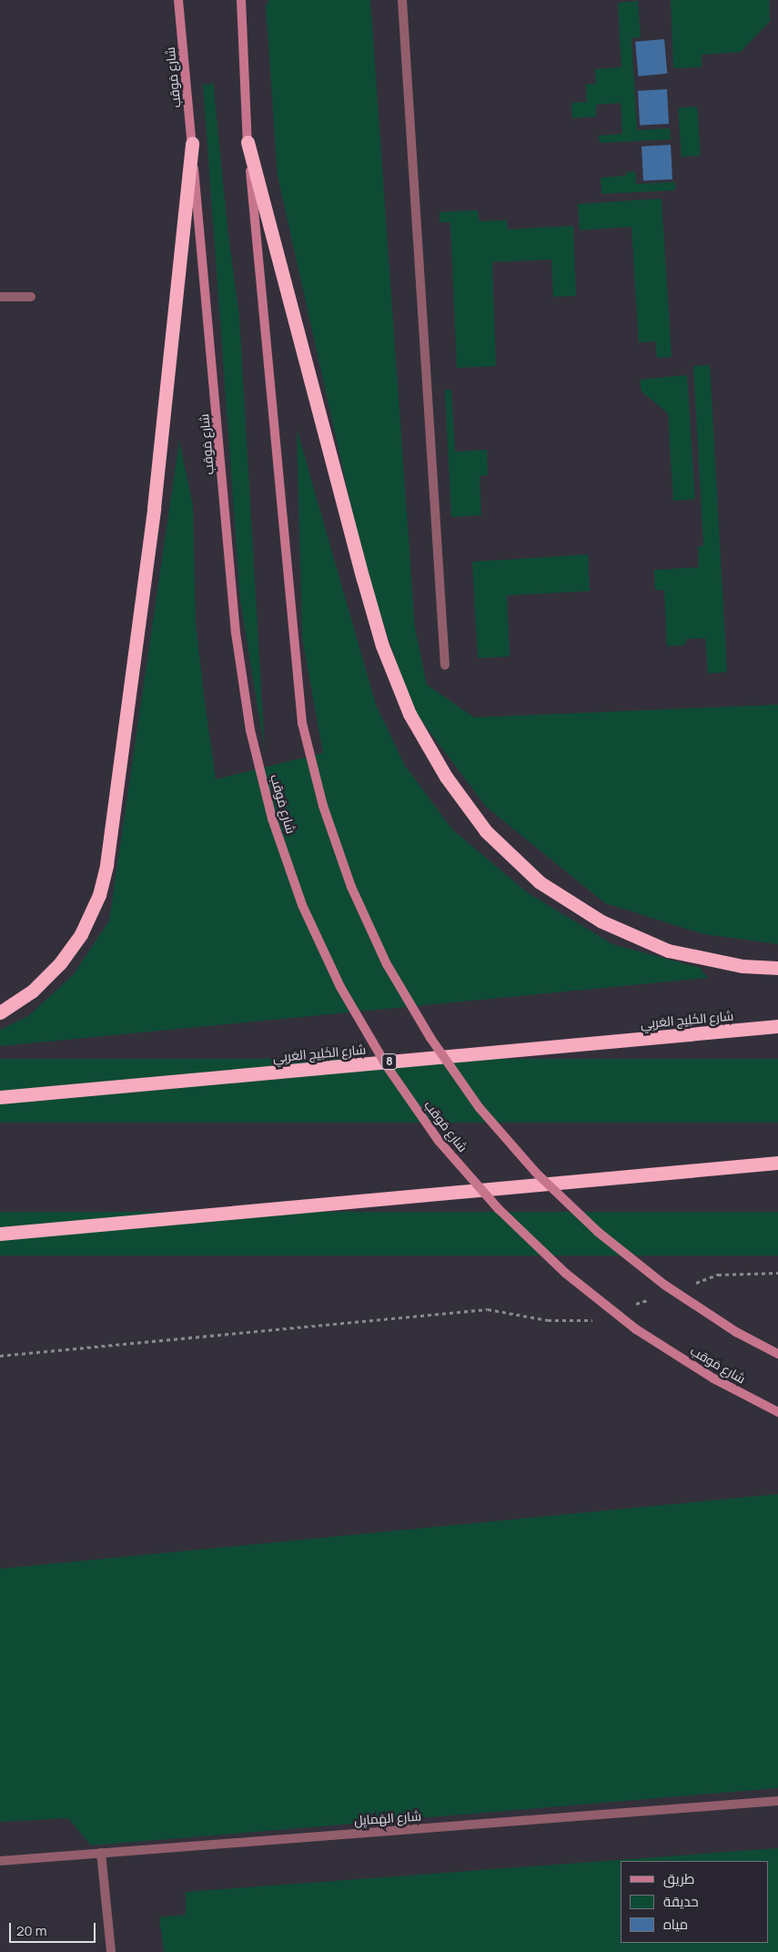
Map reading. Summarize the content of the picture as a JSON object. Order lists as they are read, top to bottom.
{
  "streets": {
    "highway": ["شارع الخَلِيج العَربِي", "8"],
    "main road": ["شارع مَوقب"],
    "street": ["شارع الهَمايِل"]
  },
  "legend": ["طريق", "حديقة", "مياه"],
  "scale_bar": "20 m"
}
